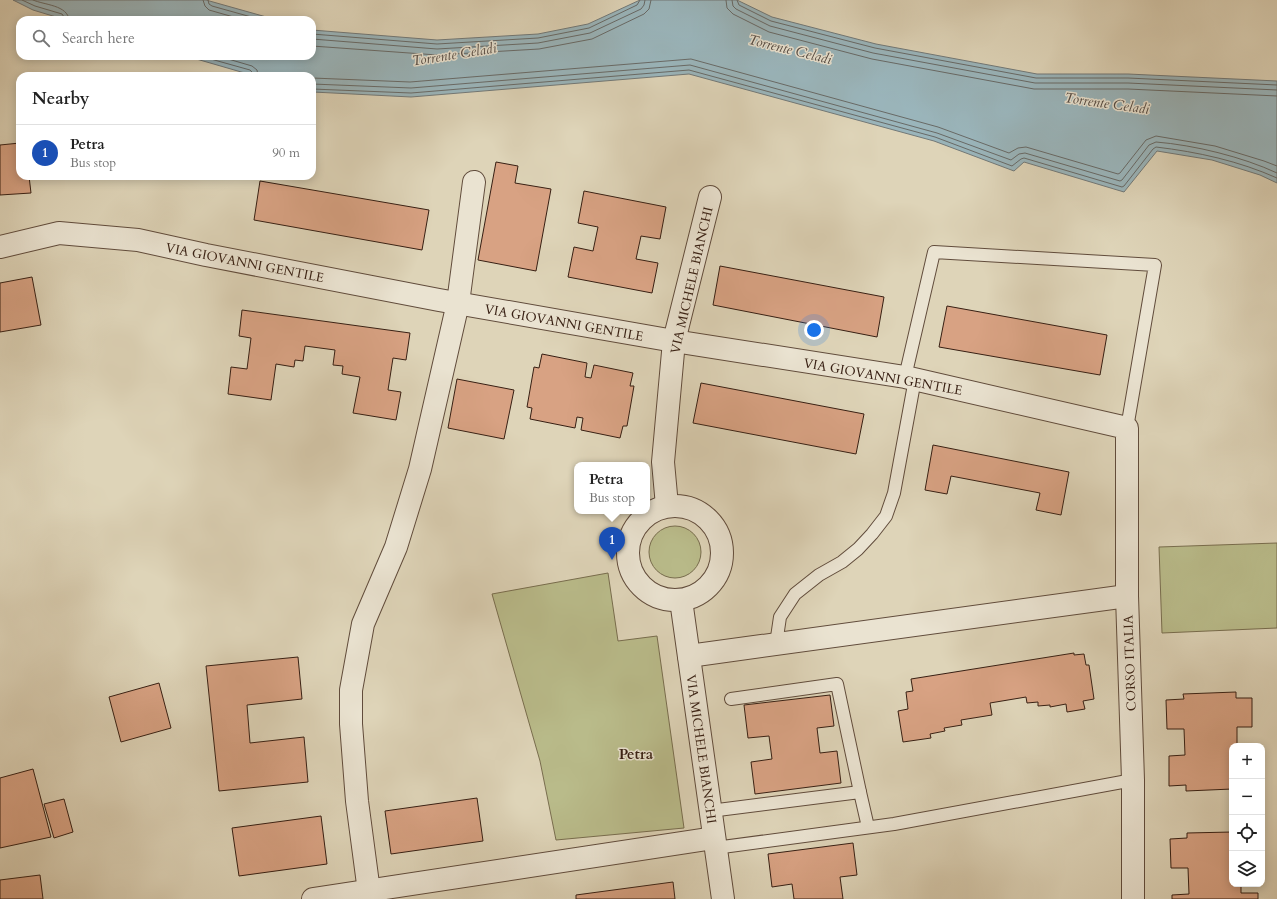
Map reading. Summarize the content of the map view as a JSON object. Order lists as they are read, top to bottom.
{
  "streets": {
    "street": ["VIA GIOVANNI GENTILE", "VIA MICHELE BIANCHI", "CORSO ITALIA"]
  },
  "crossings": [
    ["VIA GIOVANNI GENTILE", "VIA MICHELE BIANCHI"],
    ["VIA GIOVANNI GENTILE", "CORSO ITALIA"]
  ],
  "districts": ["Petra"],
  "water": ["Torrente Celadi"],
  "page": {
    "search": "Search here",
    "heading": "Nearby",
    "list": [
      {
        "mark": "1",
        "name": "Petra",
        "note": "Bus stop",
        "value": "90 m"
      }
    ],
    "popup": ["Petra", "Bus stop"],
    "pins": "1",
    "map_buttons": ["+", "−"]
  }
}
